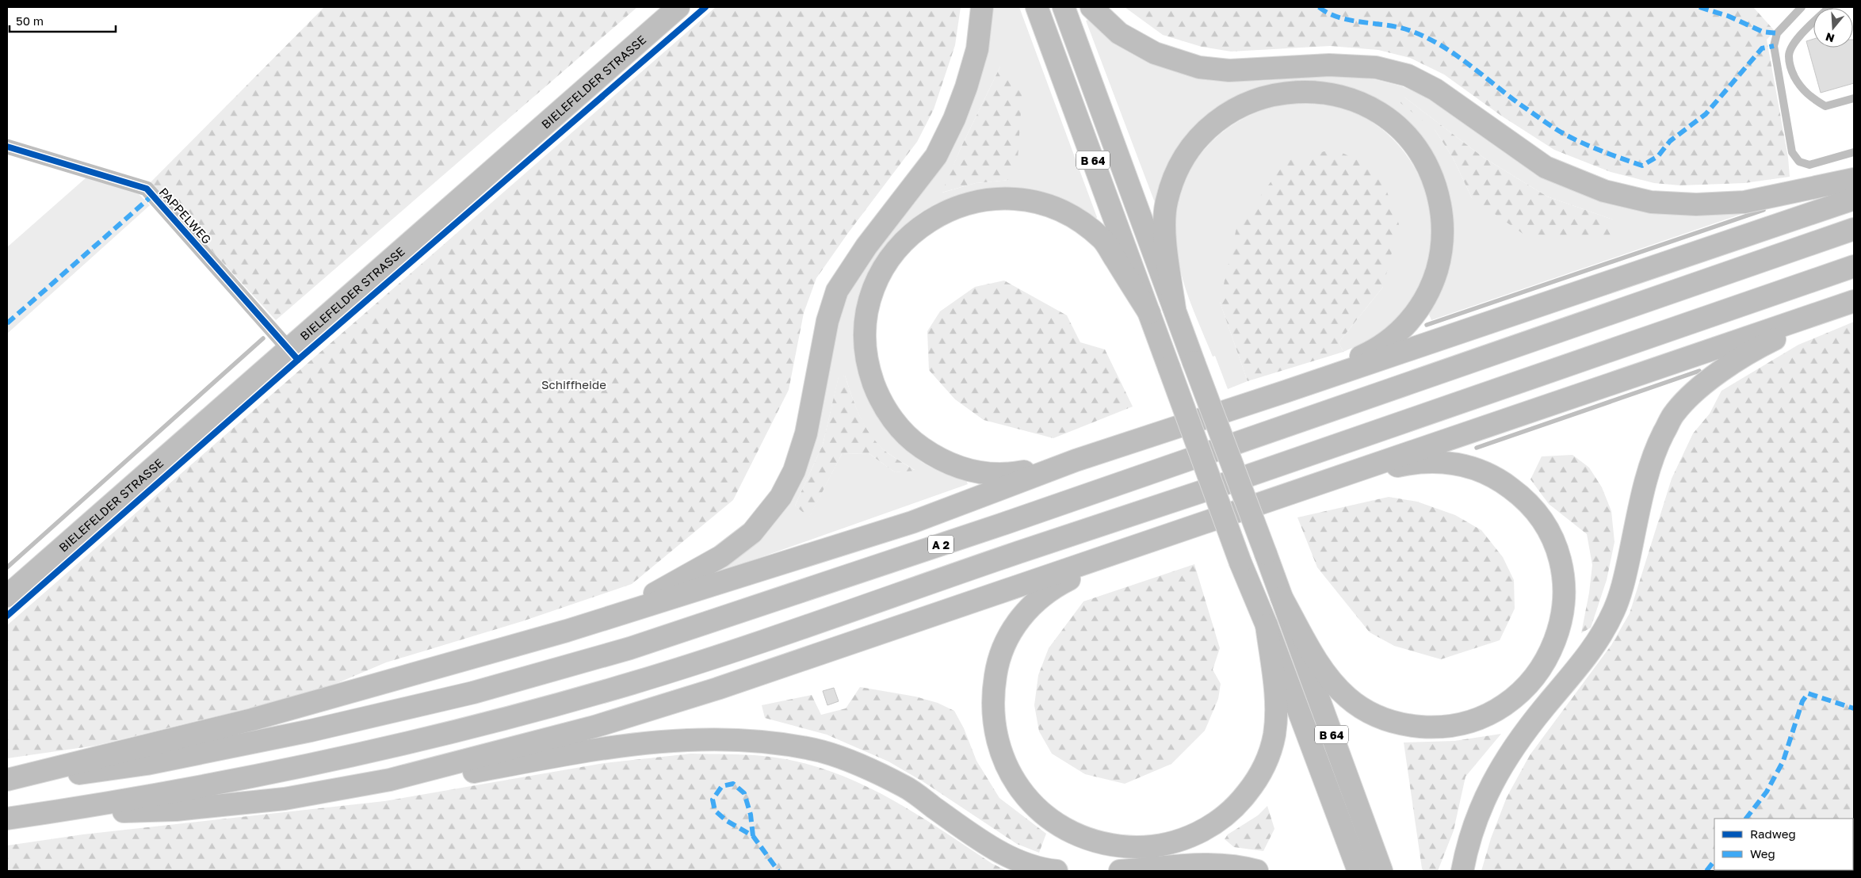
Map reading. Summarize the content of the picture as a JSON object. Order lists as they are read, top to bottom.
{
  "streets": {
    "main road": ["BIELEFELDER STRASSE", "B 64", "A 2"],
    "street": ["PAPPELWEG"]
  },
  "crossings": [
    ["BIELEFELDER STRASSE", "PAPPELWEG"]
  ],
  "parks": ["Schiffheide"],
  "legend": ["Radweg", "Weg"],
  "scale_bar": "50 m",
  "north": "bottom"
}
